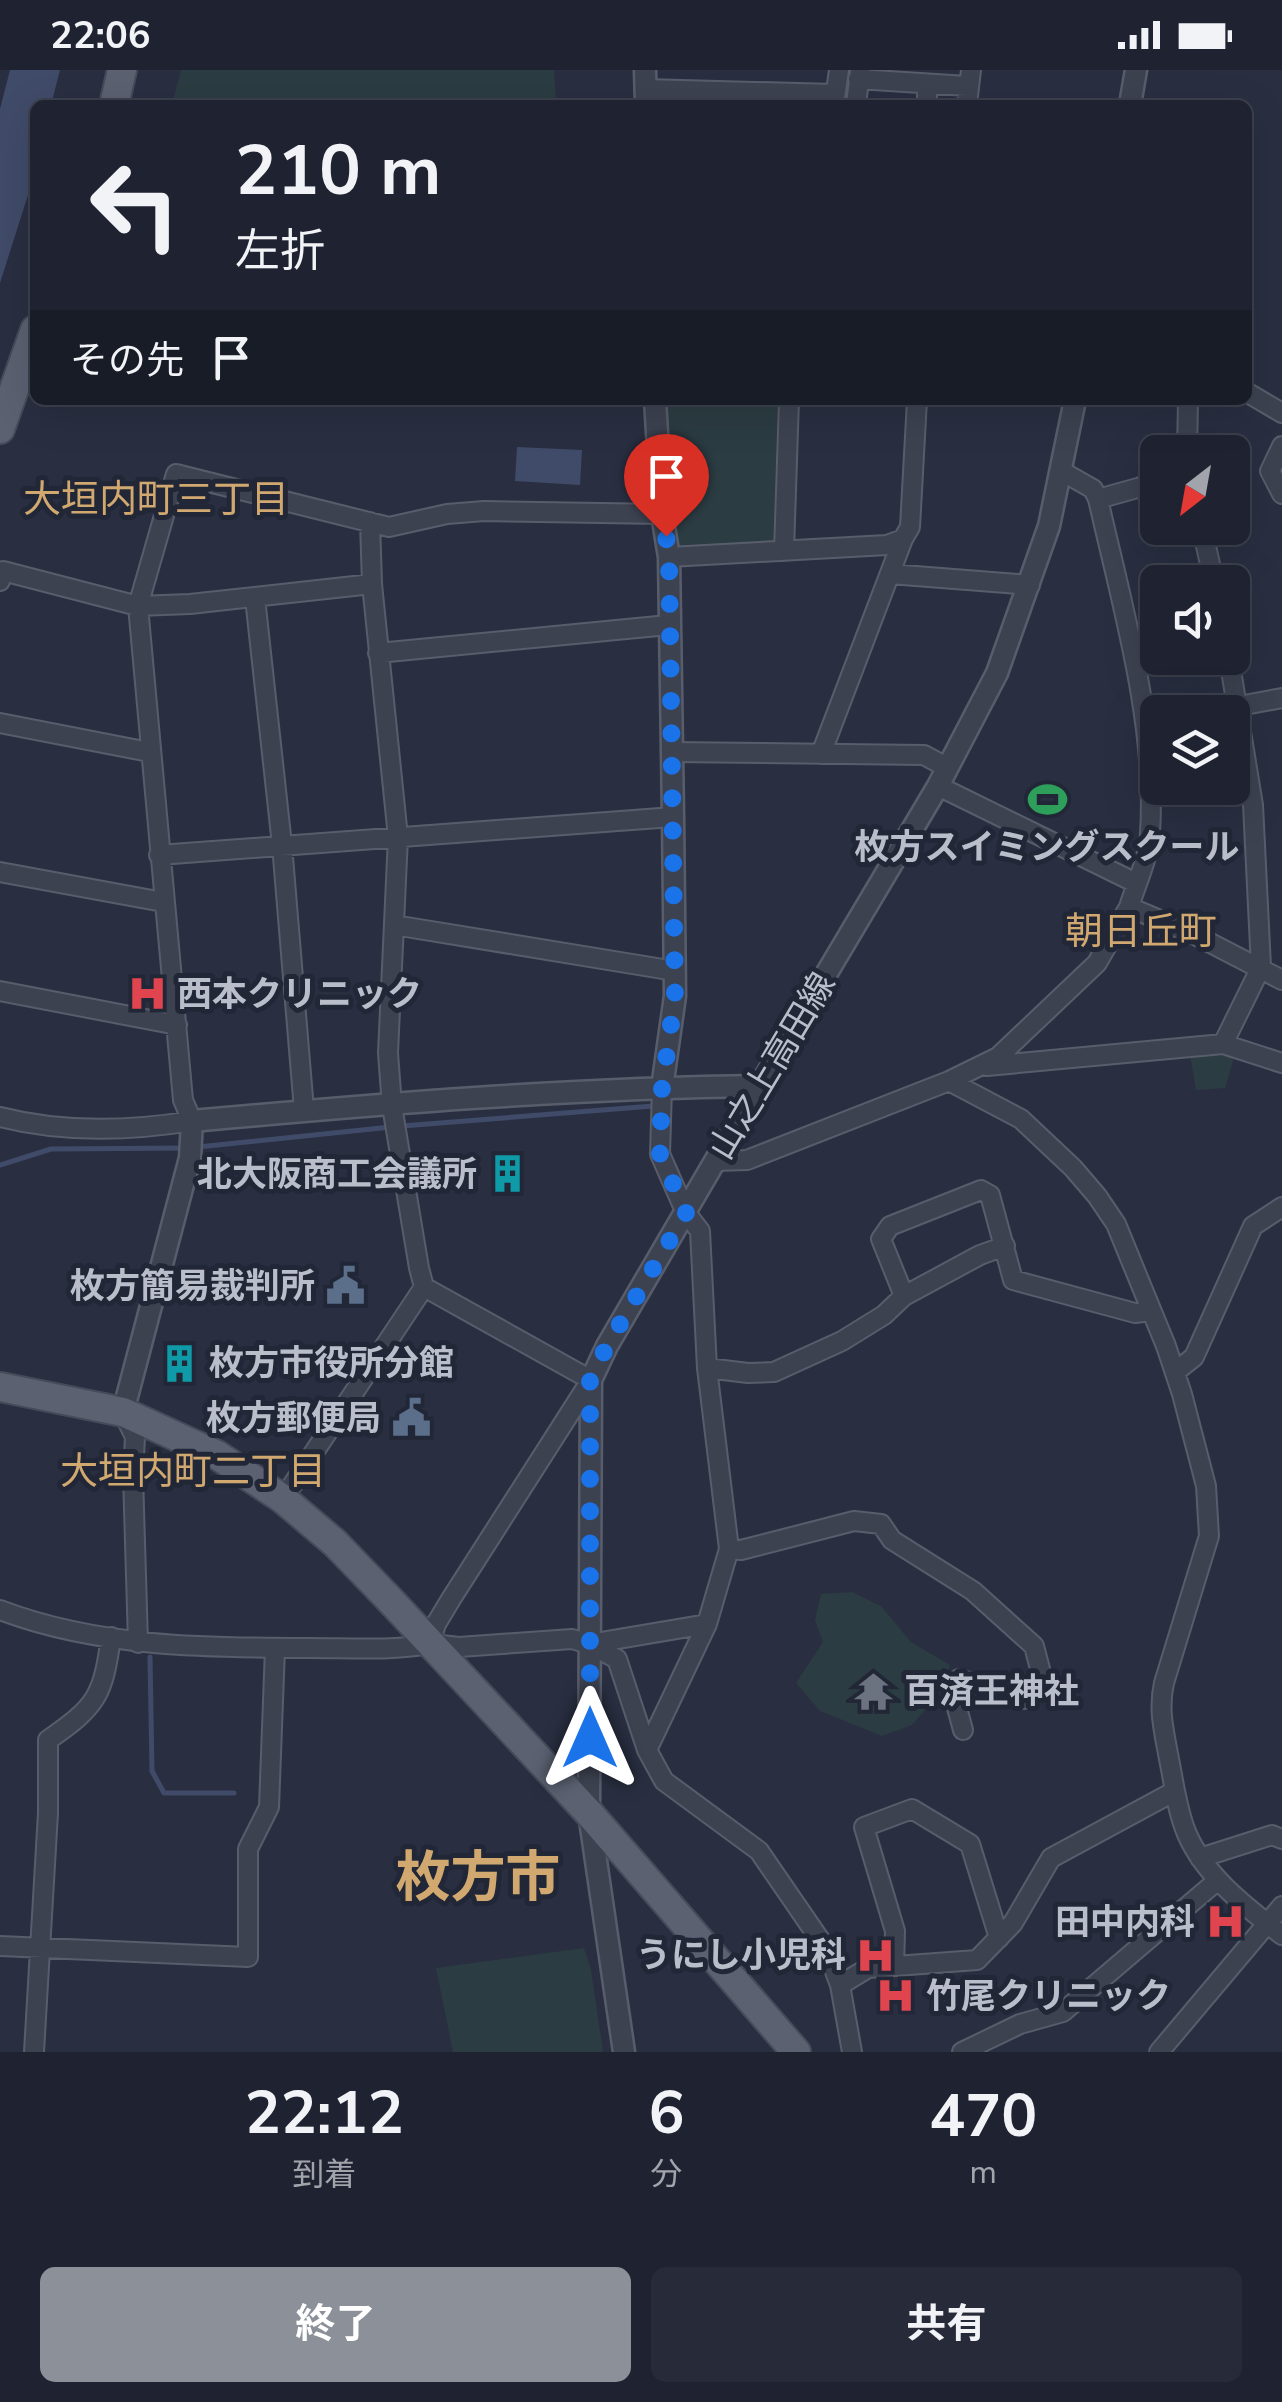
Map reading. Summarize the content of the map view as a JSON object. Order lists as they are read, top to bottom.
{
  "streets": {
    "street": ["山之上高田線"]
  },
  "districts": [
    "大垣内町三丁目",
    "朝日丘町",
    "大垣内町二丁目",
    "枚方市"
  ],
  "places": {
    "sports": ["枚方スイミングスクール"],
    "hospital": [
      "西本クリニック",
      "田中内科",
      "うにし小児科",
      "竹尾クリニック"
    ],
    "building": ["北大阪商工会議所", "枚方市役所分館"],
    "public building": ["枚方簡易裁判所", "枚方郵便局"],
    "temple": ["百済王神社"]
  },
  "north": "bottom left",
  "page": {
    "status": "22:06",
    "turn": ["210 m", "左折"],
    "then": "その先",
    "eta": [
      "22:12",
      "到着",
      "6",
      "分",
      "470",
      "m"
    ],
    "buttons": ["終了", "共有"]
  }
}
